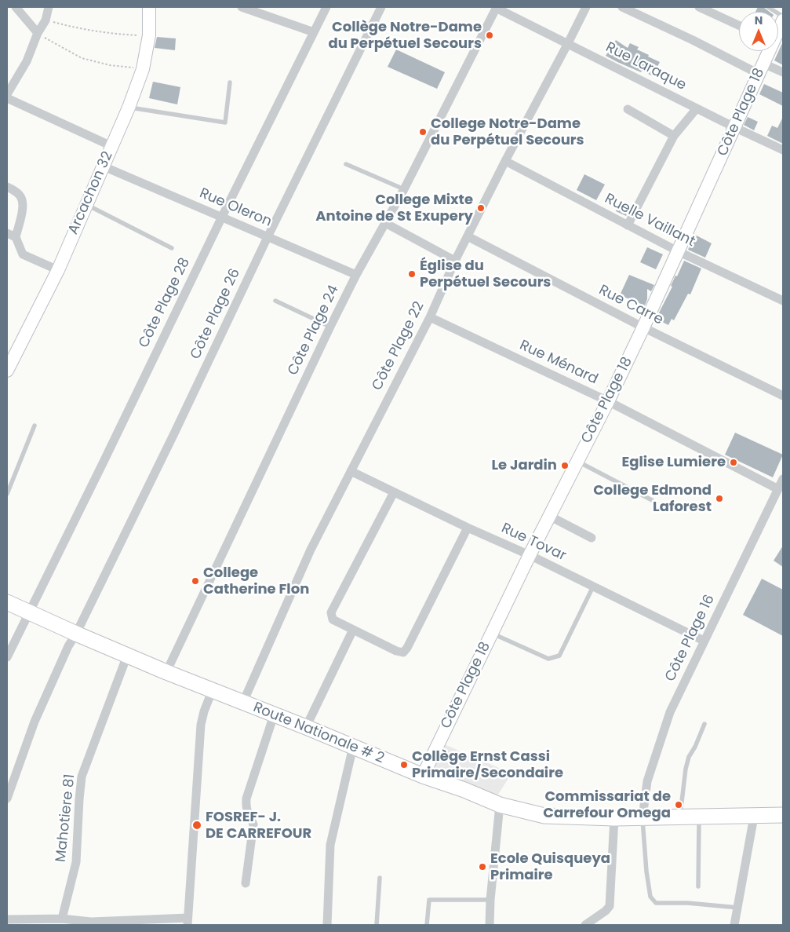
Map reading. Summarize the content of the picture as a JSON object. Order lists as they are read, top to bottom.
{
  "streets": {
    "main road": ["Route Nationale # 2"],
    "street": [
      "Rue Laraque",
      "Côte Plage 18",
      "Arcachon 32",
      "Rue Oleron",
      "Ruelle Vaillant",
      "Côte Plage 28",
      "Rue Carre",
      "Côte Plage 26",
      "Côte Plage 24",
      "Côte Plage 22",
      "Rue Ménard",
      "Rue Tovar",
      "Côte Plage 16",
      "Mahotiere 81"
    ]
  },
  "crossings": [
    ["Rue Laraque", "Côte Plage 18"],
    ["Rue Laraque", "Côte Plage 24"],
    ["Rue Laraque", "Côte Plage 22"],
    ["Côte Plage 18", "Ruelle Vaillant"],
    ["Côte Plage 18", "Rue Carre"],
    ["Côte Plage 18", "Rue Ménard"],
    ["Côte Plage 18", "Rue Tovar"],
    ["Côte Plage 18", "Route Nationale # 2"],
    ["Arcachon 32", "Rue Oleron"],
    ["Rue Oleron", "Côte Plage 28"],
    ["Rue Oleron", "Côte Plage 26"],
    ["Rue Oleron", "Côte Plage 24"],
    ["Ruelle Vaillant", "Côte Plage 22"],
    ["Côte Plage 28", "Route Nationale # 2"],
    ["Rue Carre", "Côte Plage 22"],
    ["Côte Plage 26", "Route Nationale # 2"],
    ["Côte Plage 24", "Route Nationale # 2"],
    ["Côte Plage 22", "Rue Ménard"],
    ["Côte Plage 22", "Rue Tovar"],
    ["Côte Plage 22", "Route Nationale # 2"],
    ["Rue Ménard", "Côte Plage 16"],
    ["Rue Tovar", "Côte Plage 16"],
    ["Côte Plage 16", "Route Nationale # 2"],
    ["Route Nationale # 2", "Mahotiere 81"]
  ],
  "places": [
    "Collège Notre-Dame du Perpétuel Secours",
    "College Notre-Dame du Perpétuel Secours",
    "College Mixte Antoine de St Exupery",
    "Église du Perpétuel Secours",
    "Eglise Lumiere",
    "Le Jardin",
    "College Edmond Laforest",
    "College Catherine Flon",
    "Collège Ernst Cassi Primaire/Secondaire",
    "Commissariat de Carrefour Omega",
    "FOSREF- J. DE CARREFOUR",
    "Ecole Quisqueya Primaire"
  ],
  "north": "top"
}
